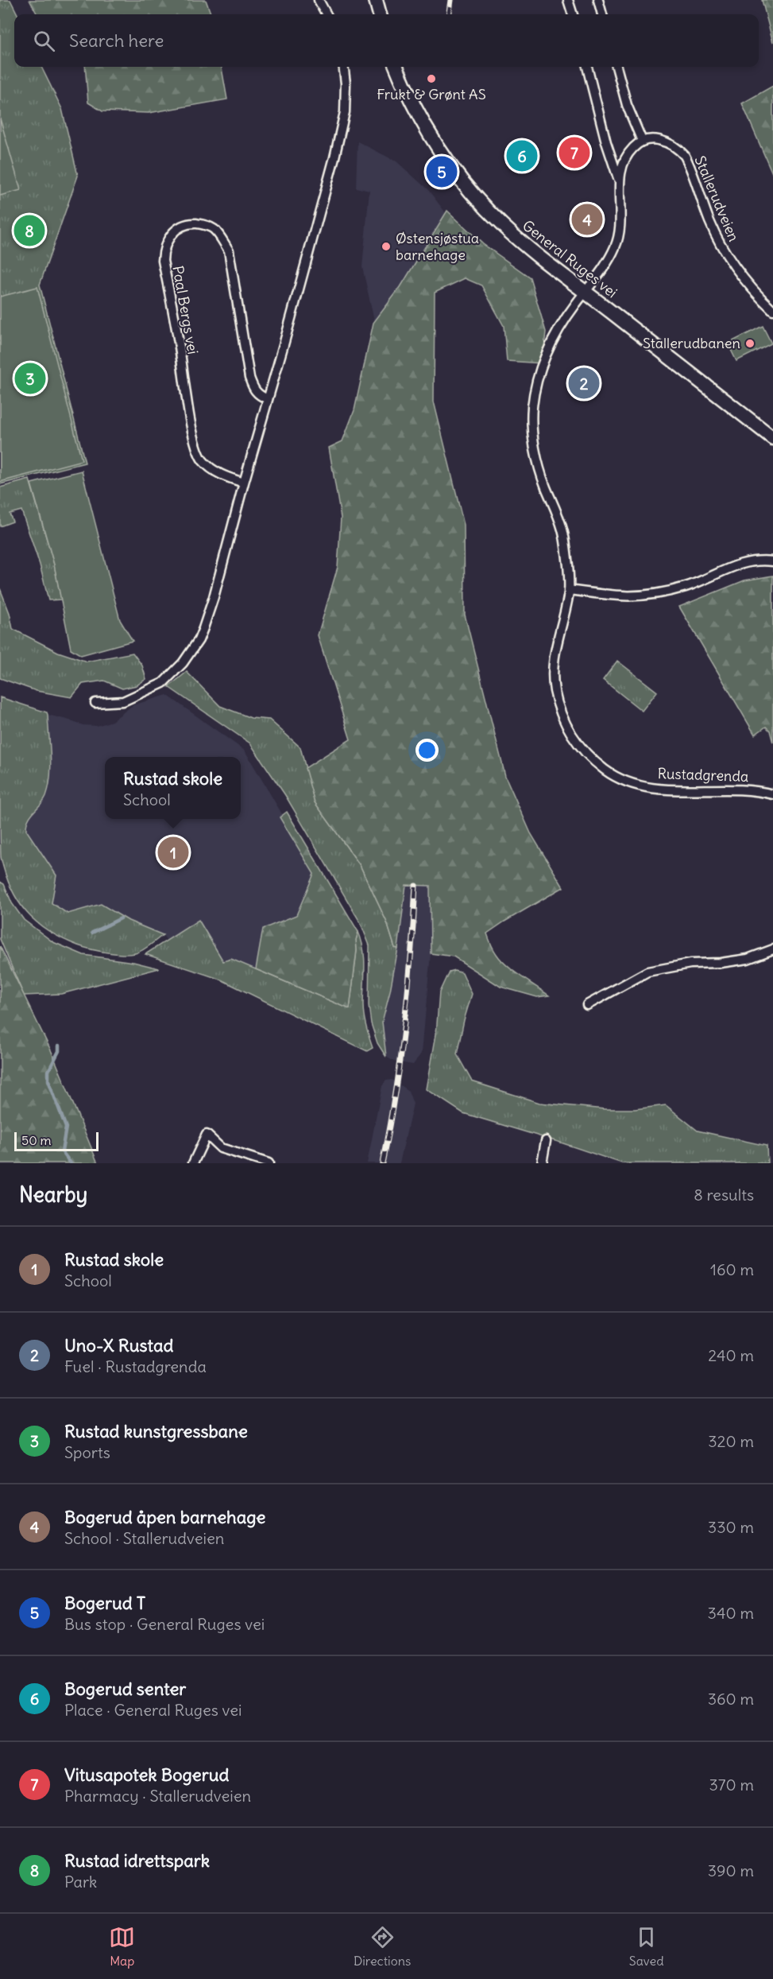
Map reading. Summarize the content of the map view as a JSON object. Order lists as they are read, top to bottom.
{
  "streets": {
    "main road": ["General Ruges vei"],
    "street": ["Stallerudveien", "Paal Bergs vei", "Rustadgrenda"]
  },
  "crossings": [
    ["General Ruges vei", "Rustadgrenda"]
  ],
  "places": ["Frukt & Grønt AS", "Østensjøstua barnehage", "Stallerudbanen"],
  "scale_bar": "50 m",
  "page": {
    "search": "Search here",
    "pins": [
      "7",
      "6",
      "5",
      "4",
      "8",
      "3",
      "2",
      "1"
    ],
    "popup": ["Rustad skole", "School"],
    "scale": "50 m",
    "heading": ["Nearby", "8 results"],
    "list": [
      {
        "mark": "1",
        "name": "Rustad skole",
        "note": "School",
        "value": "160 m"
      },
      {
        "mark": "2",
        "name": "Uno-X Rustad",
        "note": "Fuel · Rustadgrenda",
        "value": "240 m"
      },
      {
        "mark": "3",
        "name": "Rustad kunstgressbane",
        "note": "Sports",
        "value": "320 m"
      },
      {
        "mark": "4",
        "name": "Bogerud åpen barnehage",
        "note": "School · Stallerudveien",
        "value": "330 m"
      },
      {
        "mark": "5",
        "name": "Bogerud T",
        "note": "Bus stop · General Ruges vei",
        "value": "340 m"
      },
      {
        "mark": "6",
        "name": "Bogerud senter",
        "note": "Place · General Ruges vei",
        "value": "360 m"
      },
      {
        "mark": "7",
        "name": "Vitusapotek Bogerud",
        "note": "Pharmacy · Stallerudveien",
        "value": "370 m"
      },
      {
        "mark": "8",
        "name": "Rustad idrettspark",
        "note": "Park",
        "value": "390 m"
      }
    ],
    "nav": ["Map", "Directions", "Saved"]
  }
}
